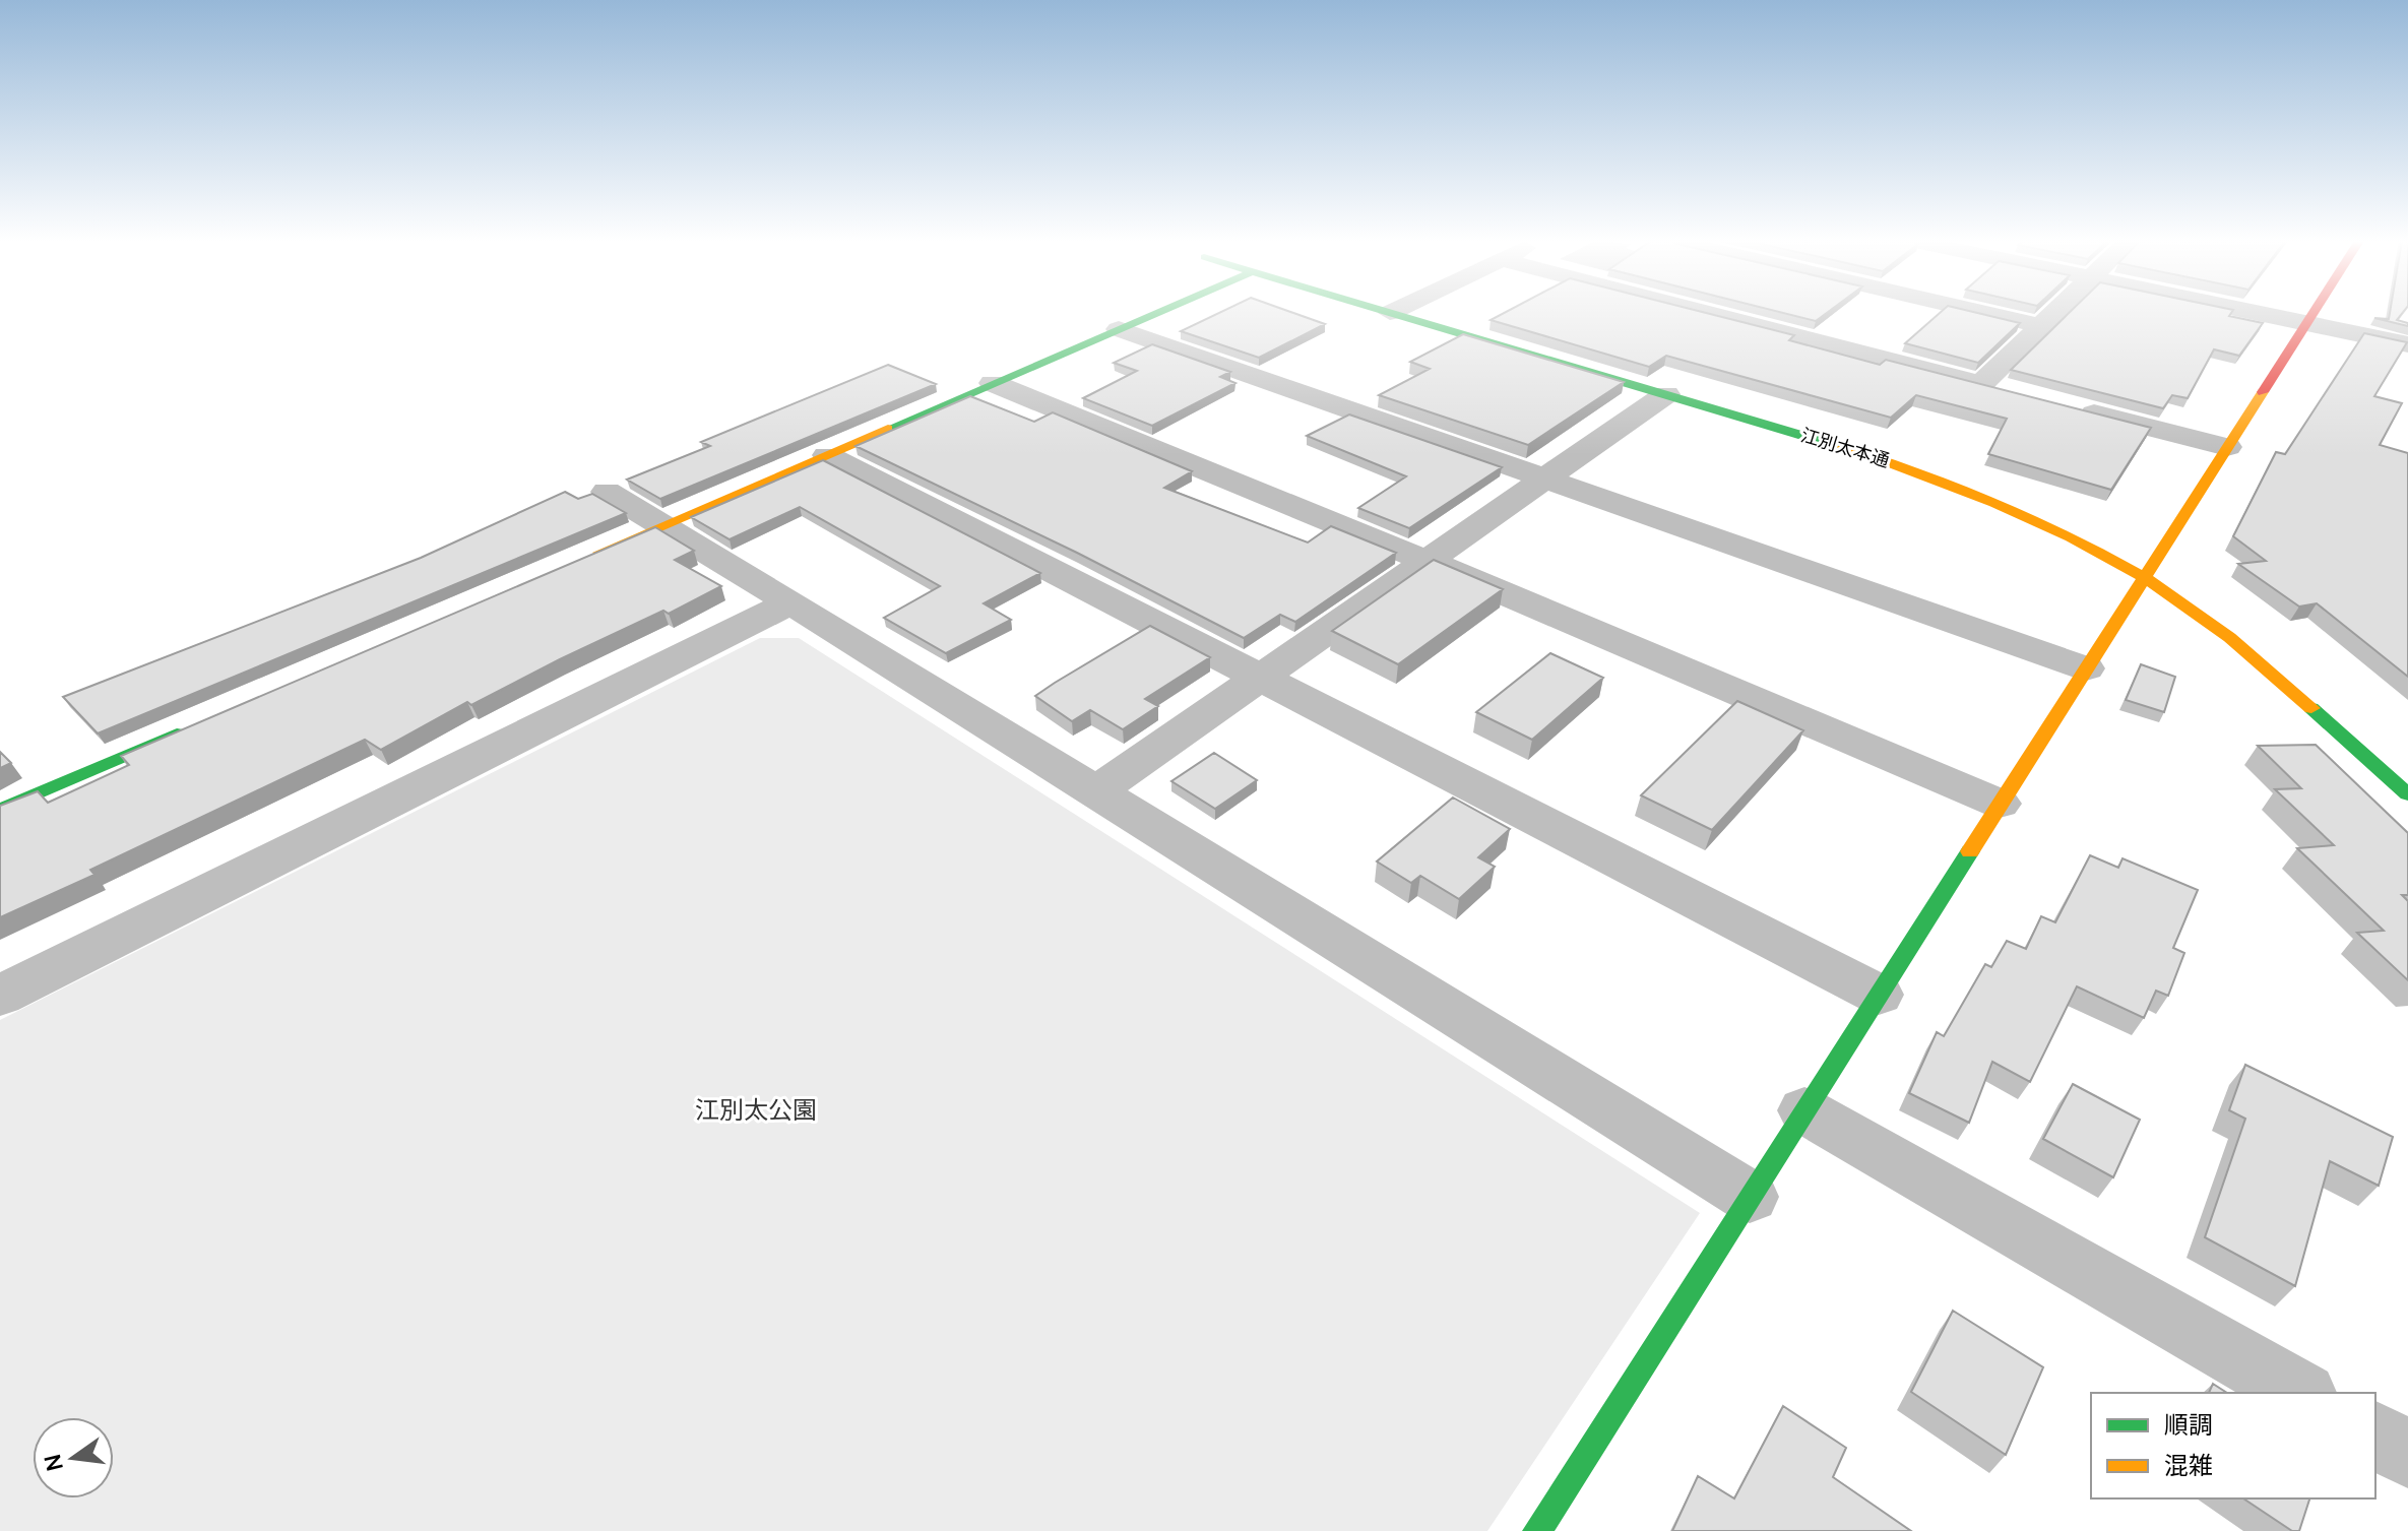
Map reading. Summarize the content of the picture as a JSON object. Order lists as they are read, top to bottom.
{
  "streets": {
    "street": ["江別太本通"]
  },
  "parks": ["江別太公園"],
  "legend": ["順調", "混雑"],
  "north": "left"
}
